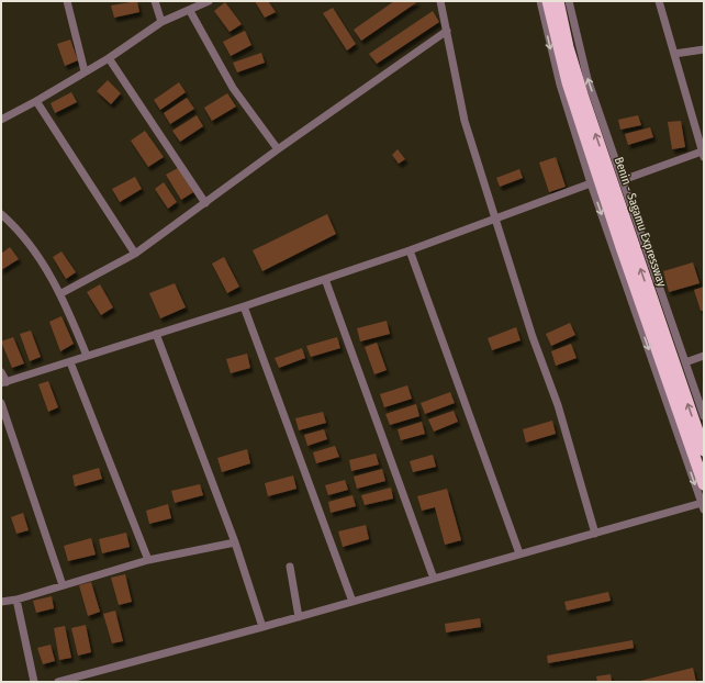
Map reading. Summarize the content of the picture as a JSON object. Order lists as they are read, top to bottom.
{
  "streets": {
    "highway": ["Benin - Sagamu Expressway"]
  }
}
